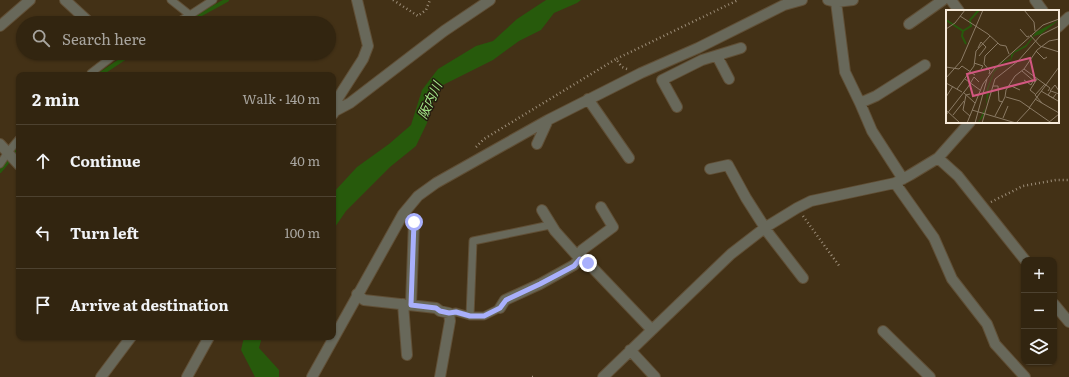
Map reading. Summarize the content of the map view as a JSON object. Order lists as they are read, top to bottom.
{
  "water": ["阪内川"],
  "page": {
    "search": "Search here",
    "heading": ["2 min", "Walk · 140 m"],
    "list": [
      ["Continue", "40 m"],
      ["Turn left", "100 m"],
      "Arrive at destination"
    ],
    "map_buttons": ["+", "−"]
  }
}
